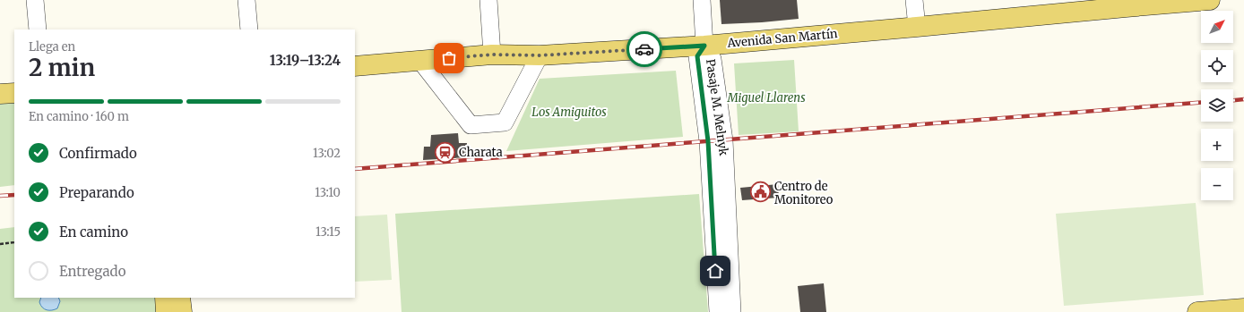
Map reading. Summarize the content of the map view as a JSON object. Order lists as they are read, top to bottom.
{
  "streets": {
    "main road": ["Avenida San Martín"],
    "street": ["Pasaje M. Melnyk"]
  },
  "crossings": [
    ["Avenida San Martín", "Pasaje M. Melnyk"]
  ],
  "parks": ["Miguel Llarens", "Los Amiguitos"],
  "places": {
    "station": ["Charata"],
    "public building": ["Centro de Monitoreo"]
  },
  "north": "top right",
  "page": {
    "map_buttons": ["+", "−"],
    "heading": ["2 min", "Llega en", "13:19–13:24"],
    "bar": "En camino · 160 m",
    "list": [
      ["Confirmado", "13:02"],
      ["Preparando", "13:10"],
      ["En camino", "13:15"],
      "Entregado"
    ]
  }
}
